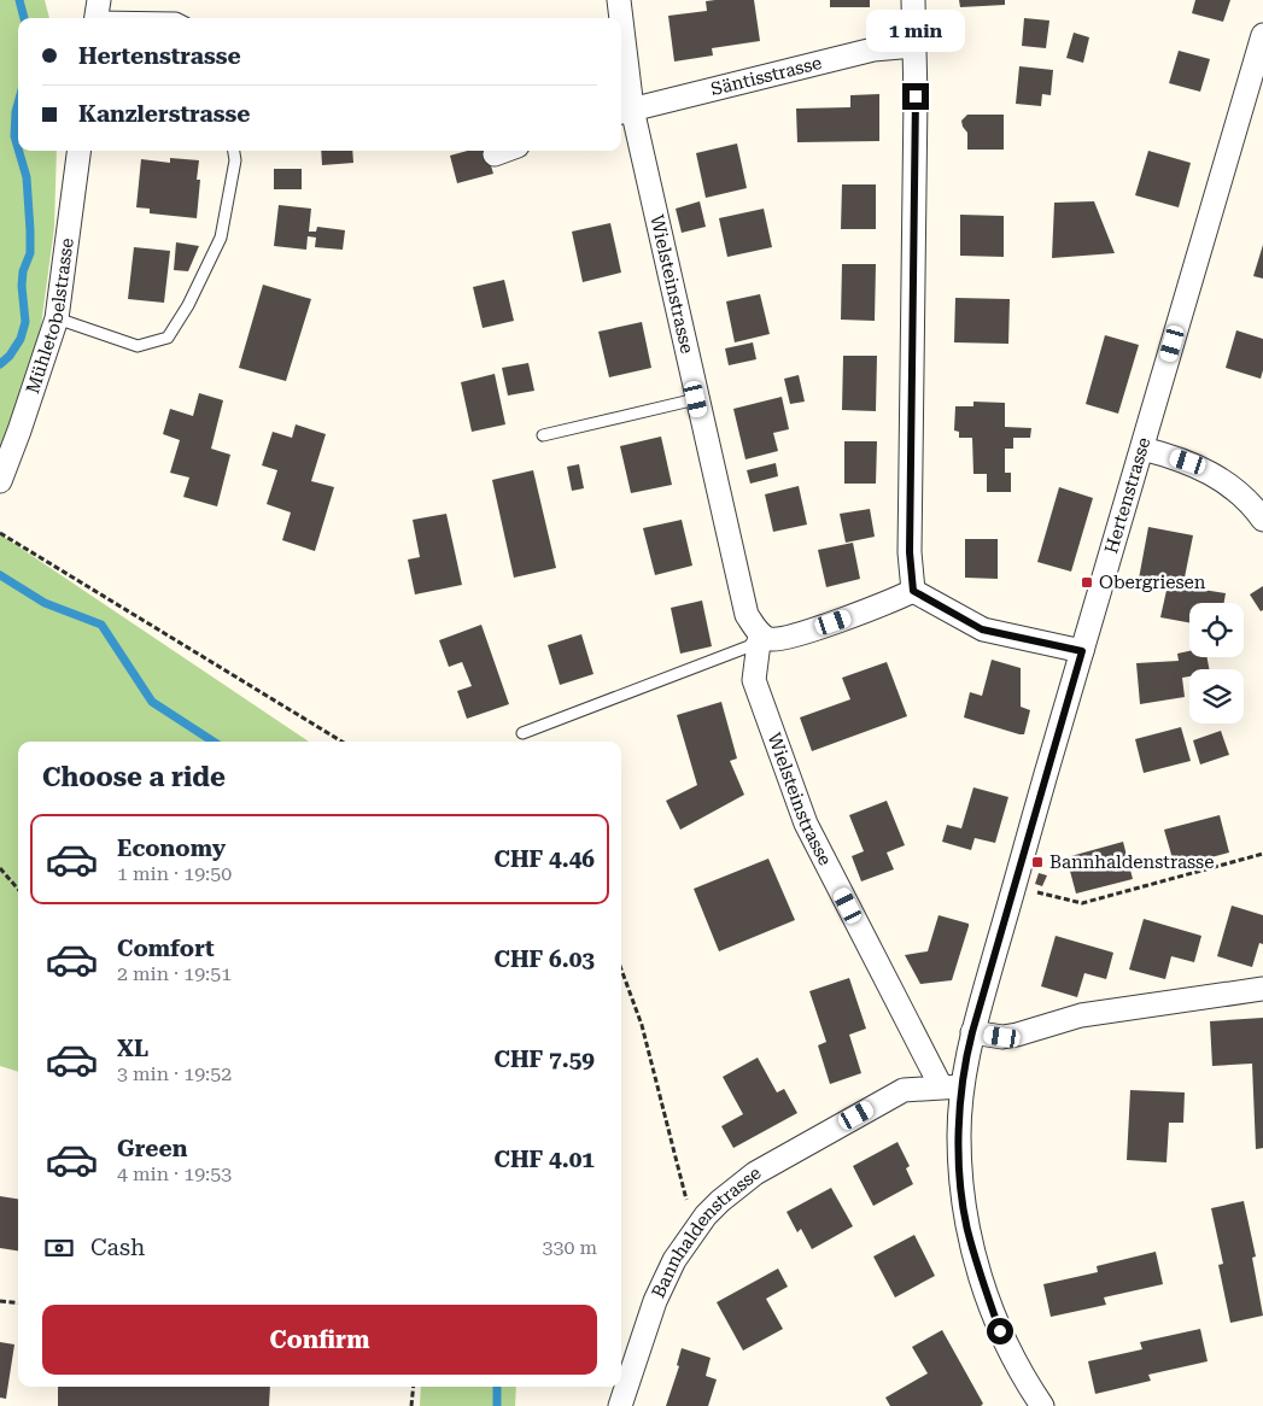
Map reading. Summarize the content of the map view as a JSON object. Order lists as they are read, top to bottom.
{
  "streets": {
    "street": [
      "Säntisstrasse",
      "Wielsteinstrasse",
      "Mühletobelstrasse",
      "Hertenstrasse",
      "Bannhaldenstrasse"
    ]
  },
  "crossings": [
    ["Säntisstrasse", "Wielsteinstrasse"],
    ["Wielsteinstrasse", "Hertenstrasse"],
    ["Wielsteinstrasse", "Bannhaldenstrasse"],
    ["Hertenstrasse", "Bannhaldenstrasse"]
  ],
  "places": {
    "transit": ["Obergriesen", "Bannhaldenstrasse"]
  },
  "page": {
    "bubble": "1 min",
    "banner": ["Hertenstrasse", "Kanzlerstrasse"],
    "heading": "Choose a ride",
    "list": [
      {
        "name": "Economy",
        "note": "1 min · 19:50",
        "value": "CHF 4.46"
      },
      {
        "name": "Comfort",
        "note": "2 min · 19:51",
        "value": "CHF 6.03"
      },
      {
        "name": "XL",
        "note": "3 min · 19:52",
        "value": "CHF 7.59"
      },
      {
        "name": "Green",
        "note": "4 min · 19:53",
        "value": "CHF 4.01"
      }
    ],
    "pay": ["Cash", "330 m"],
    "buttons": "Confirm"
  }
}
